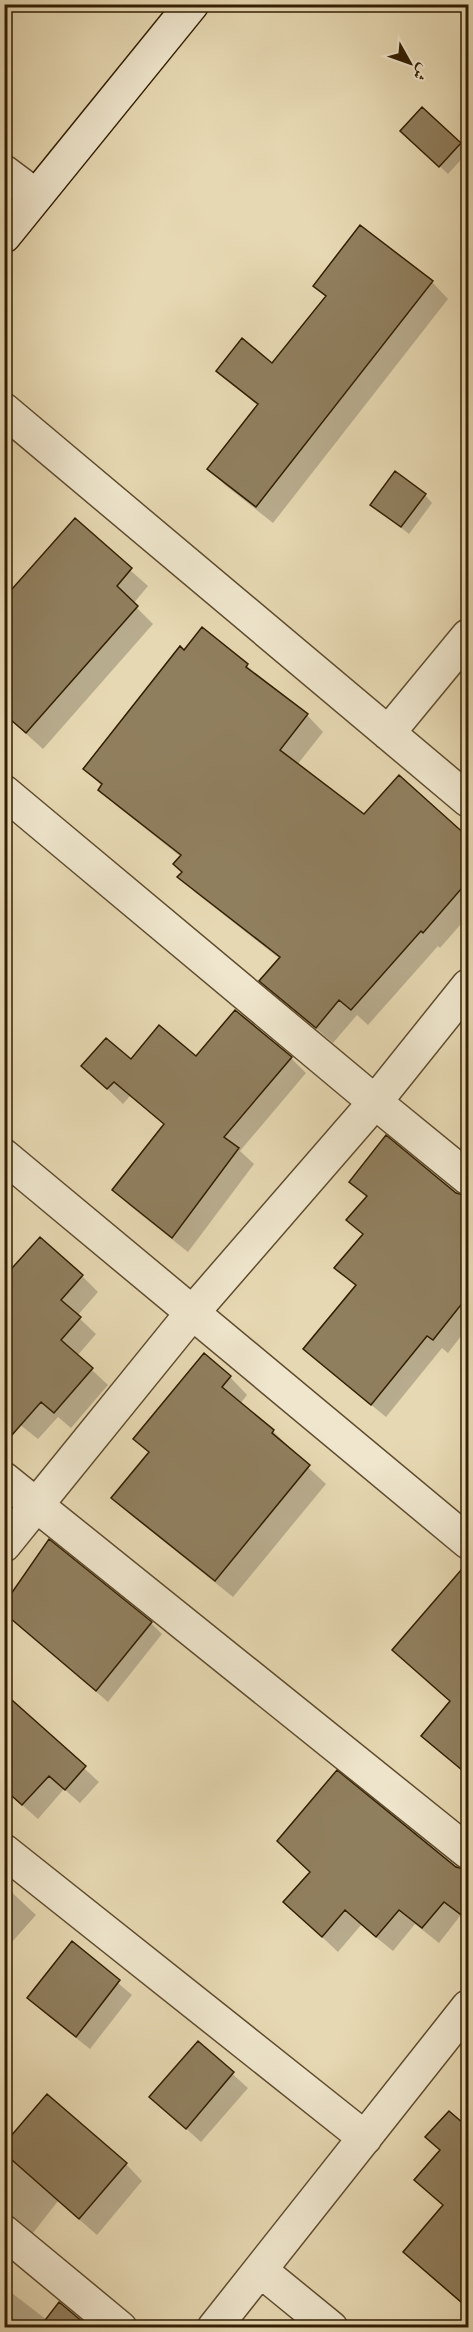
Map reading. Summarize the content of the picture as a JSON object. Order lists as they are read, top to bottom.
{
  "north": "bottom right"
}
